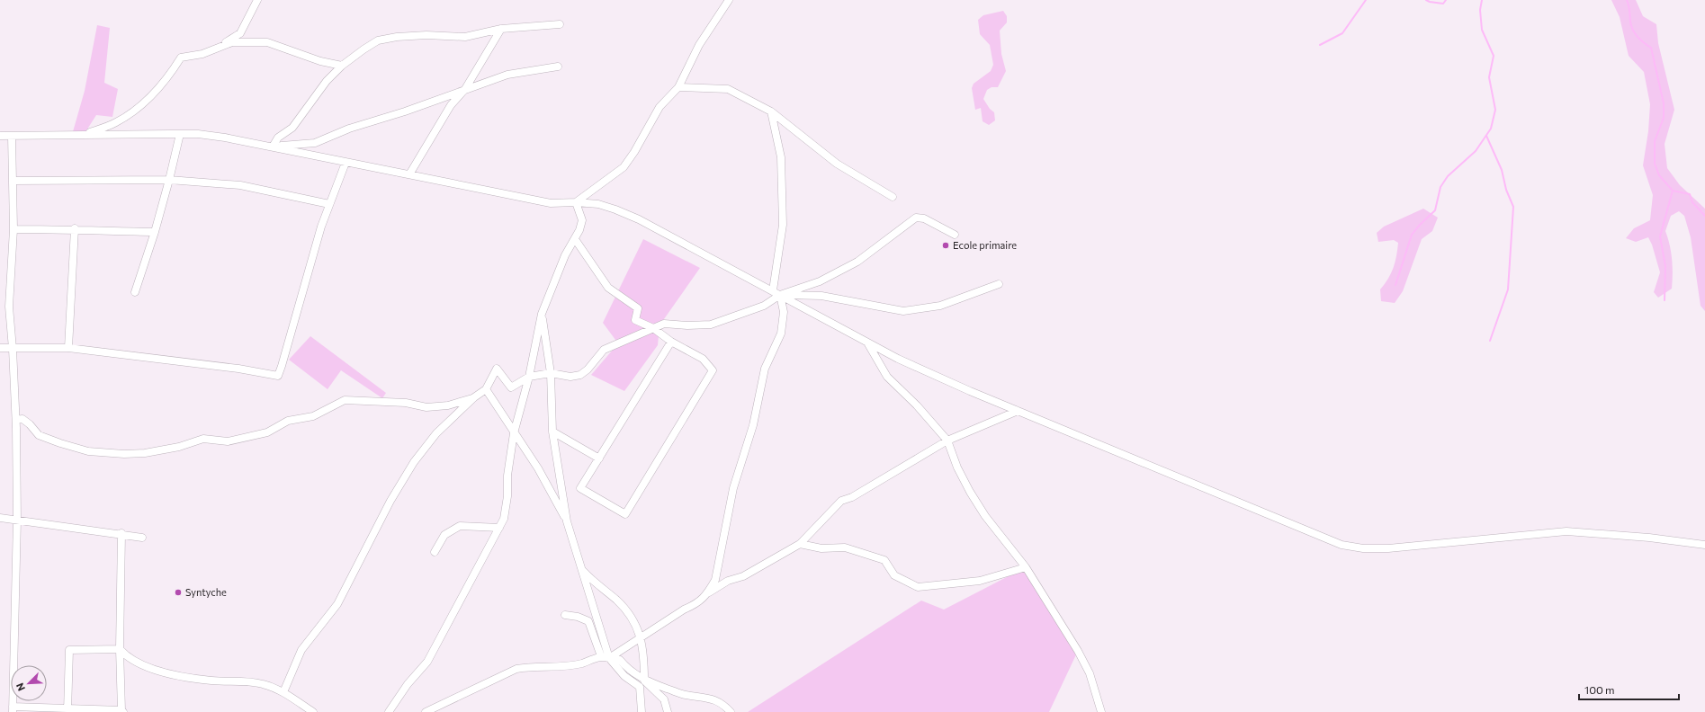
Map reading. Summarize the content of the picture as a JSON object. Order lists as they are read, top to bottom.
{
  "places": ["Ecole primaire", "Syntyche"],
  "scale_bar": "100 m",
  "north": "bottom left"
}
